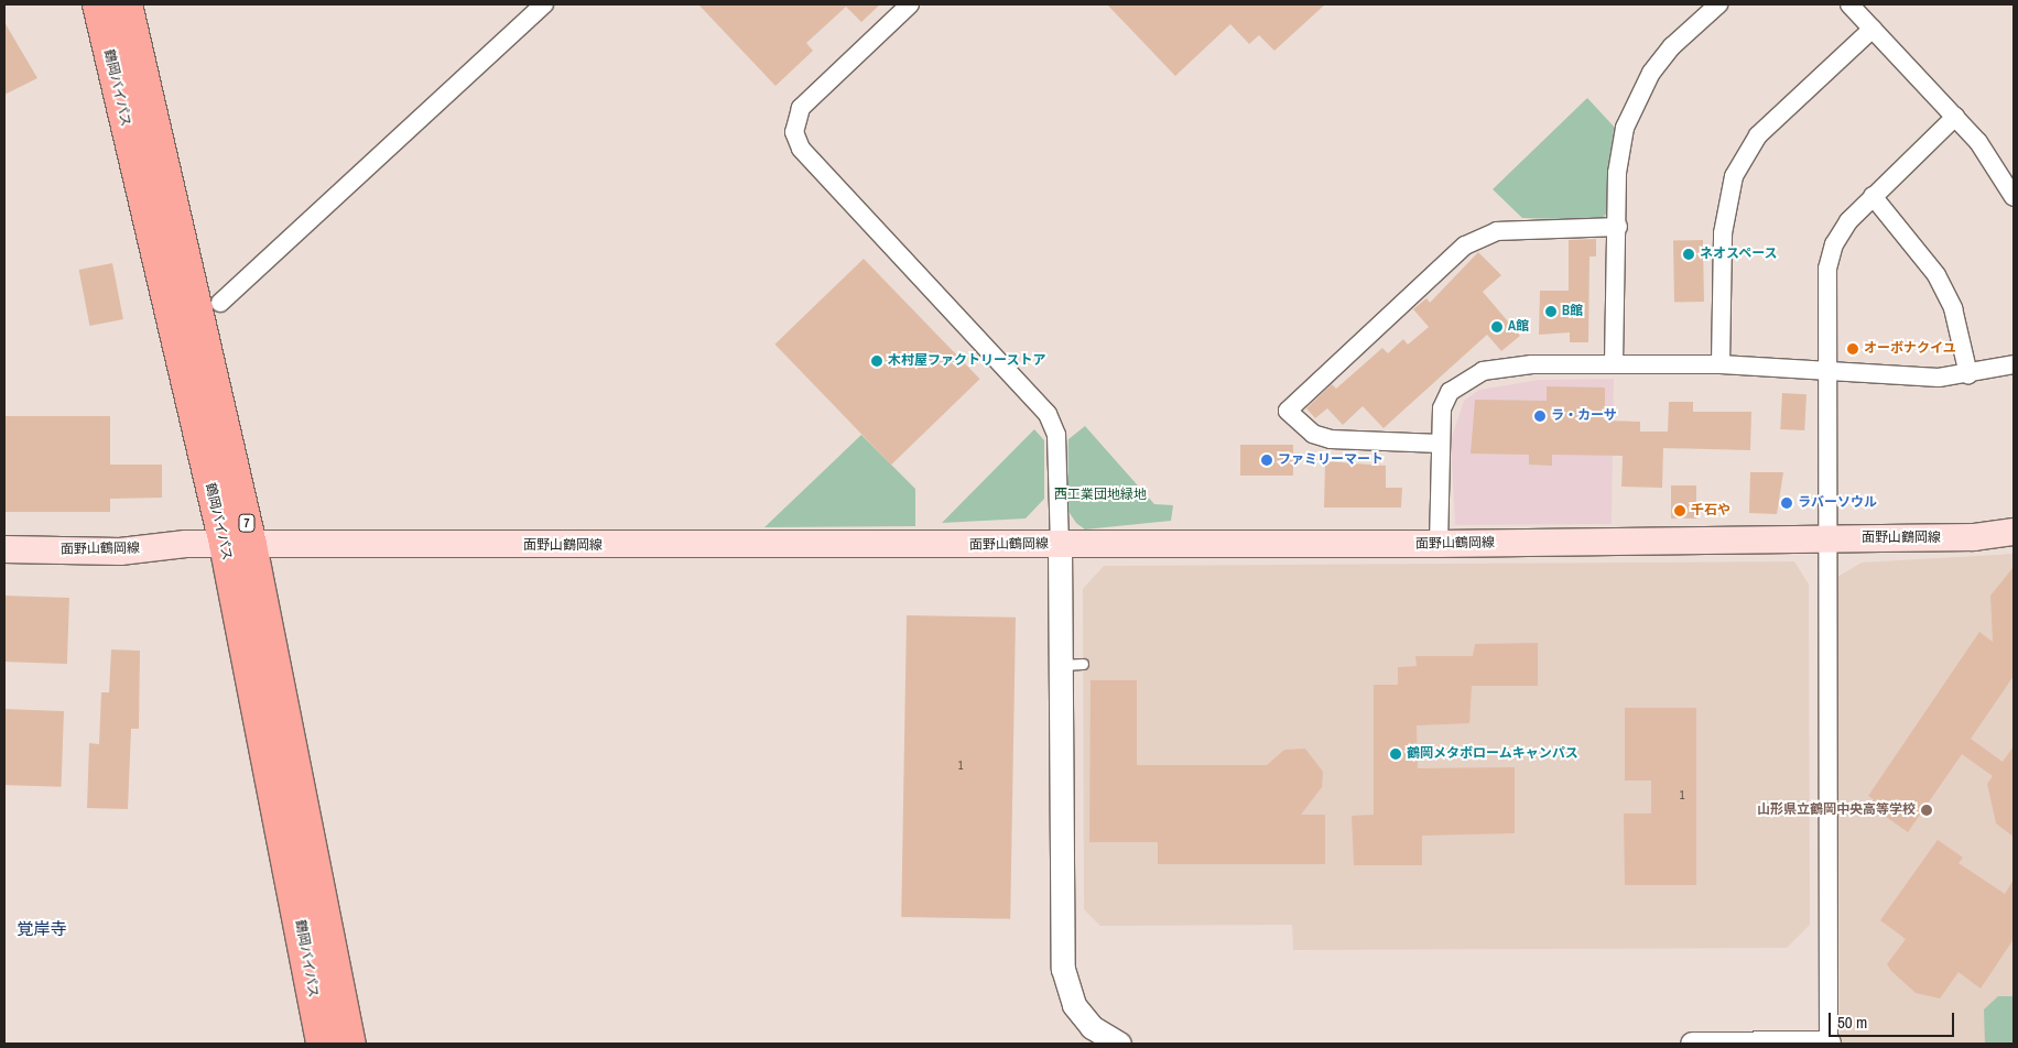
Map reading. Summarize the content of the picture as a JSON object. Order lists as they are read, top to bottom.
{
  "streets": {
    "highway": ["鶴岡バイパス", "7"],
    "main road": ["面野山鶴岡線"]
  },
  "crossings": [
    ["鶴岡バイパス", "面野山鶴岡線"]
  ],
  "districts": ["覚岸寺"],
  "parks": ["西工業団地緑地"],
  "places": [
    "ネオスペース",
    "B館",
    "A館",
    "オーボナクイユ",
    "木村屋ファクトリーストア",
    "ラ・カーサ",
    "ファミリーマート",
    "ラバーソウル",
    "千石や",
    "鶴岡メタボロームキャンパス",
    "山形県立鶴岡中央高等学校"
  ],
  "house_numbers": ["1", "1"],
  "scale_bar": "50 m"
}
